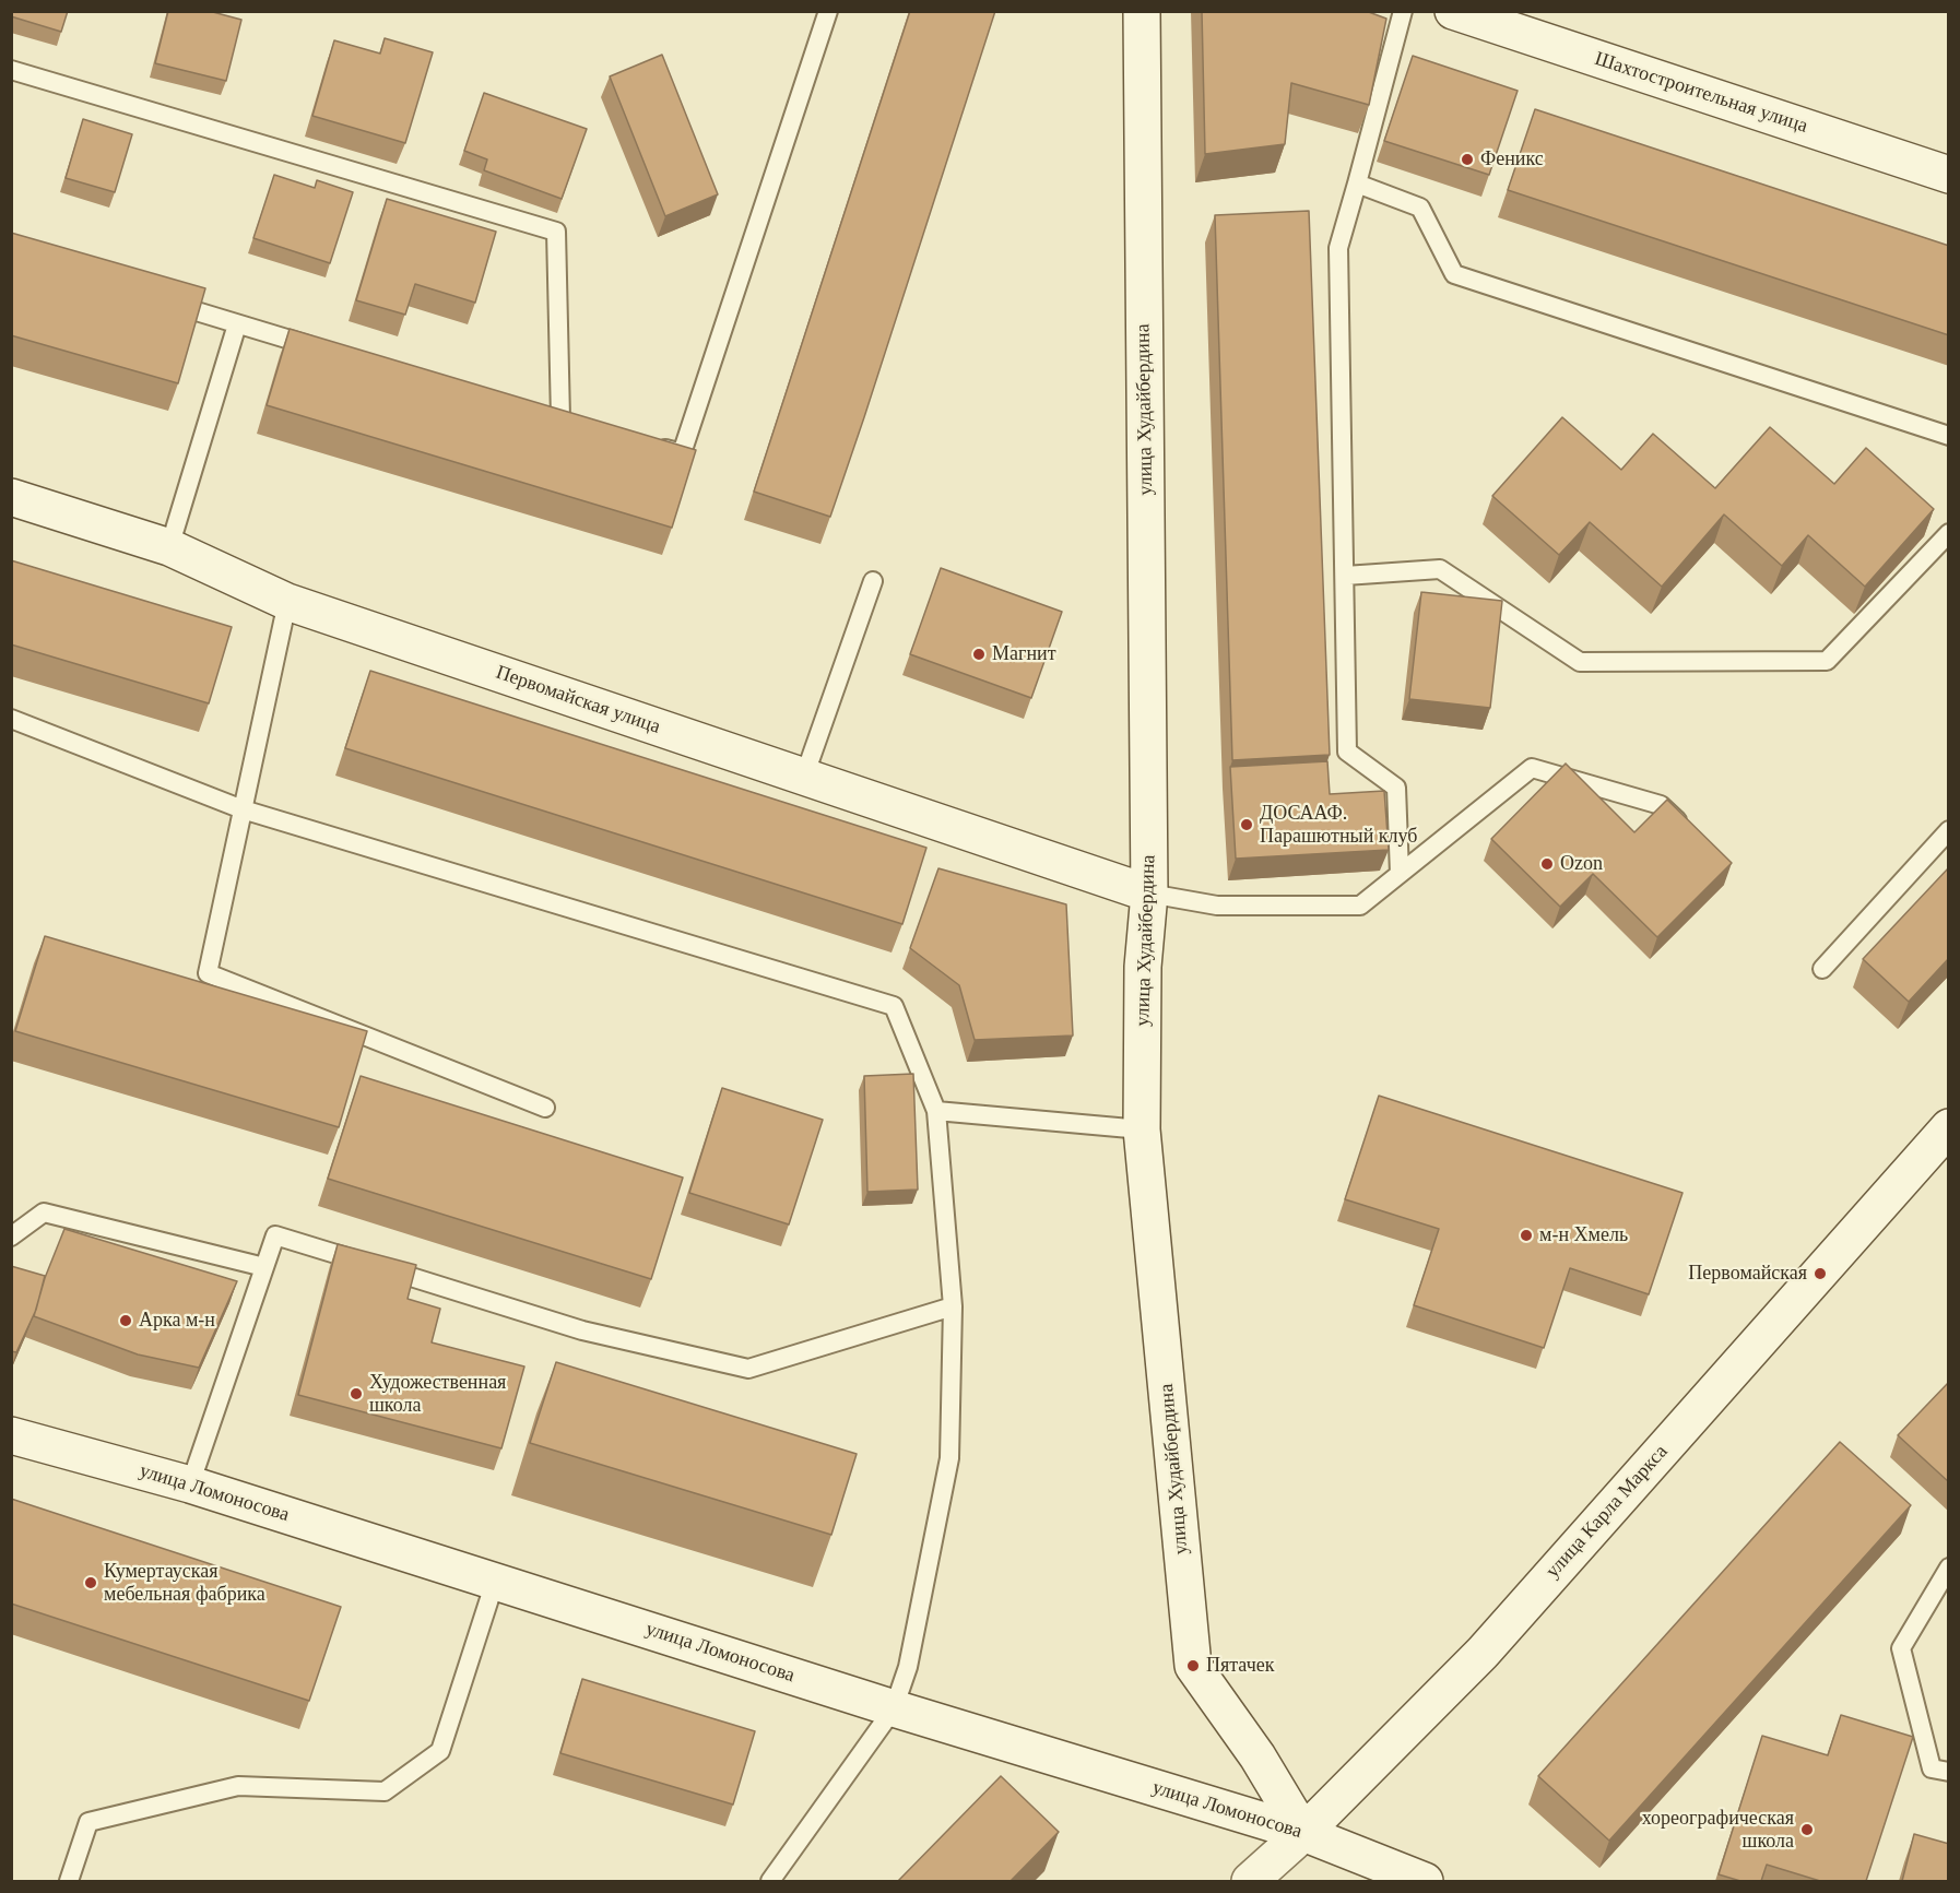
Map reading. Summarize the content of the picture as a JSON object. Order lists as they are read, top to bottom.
{
  "streets": {
    "street": [
      "Шахтостроительная улица",
      "улица Худайбердина",
      "Первомайская улица",
      "улица Ломоносова",
      "улица Карла Маркса"
    ]
  },
  "crossings": [
    ["улица Худайбердина", "Первомайская улица"],
    ["улица Худайбердина", "улица Ломоносова"],
    ["улица Худайбердина", "улица Карла Маркса"],
    ["улица Ломоносова", "улица Карла Маркса"]
  ],
  "places": [
    "Феникс",
    "Магнит",
    "ДОСААФ. Парашютный клуб",
    "Ozon",
    "м-н Хмель",
    "Первомайская",
    "Арка м-н",
    "Художественная школа",
    "Кумертауская мебельная фабрика",
    "Пятачек",
    "хореографическая школа"
  ]
}
